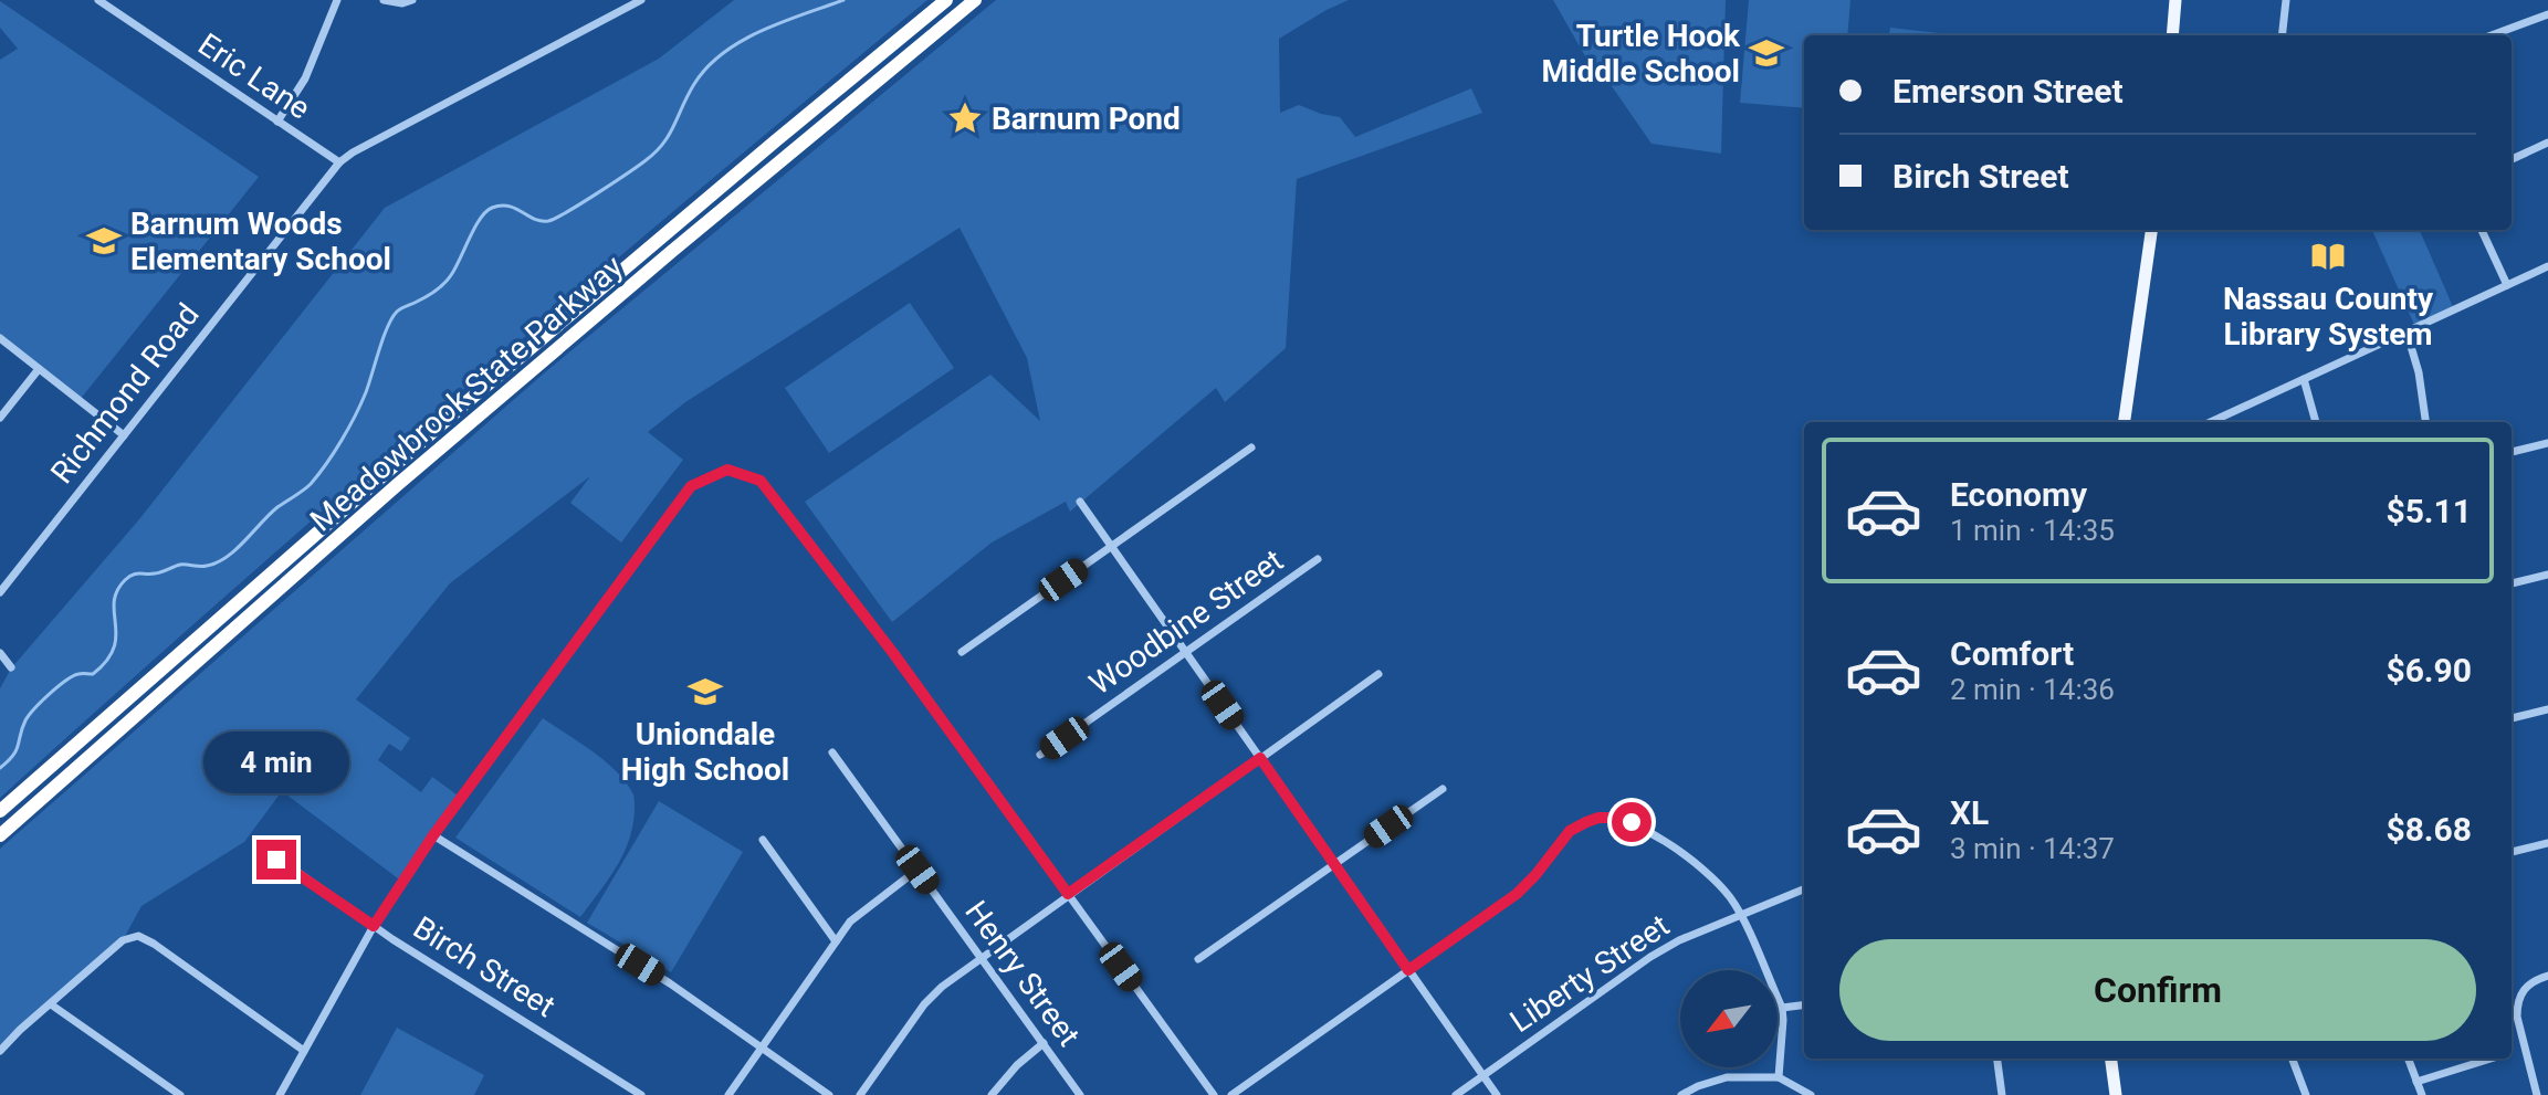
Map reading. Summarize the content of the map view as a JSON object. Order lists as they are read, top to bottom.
{
  "streets": {
    "highway": ["Meadowbrook State Parkway"],
    "street": [
      "Eric Lane",
      "Richmond Road",
      "Woodbine Street",
      "Birch Street",
      "Henry Street",
      "Liberty Street"
    ]
  },
  "crossings": [
    ["Eric Lane", "Richmond Road"]
  ],
  "places": {
    "school or university": ["Turtle Hook Middle School", "Barnum Woods Elementary School", "Uniondale High School"],
    "place": ["Barnum Pond"],
    "library": ["Nassau County Library System"]
  },
  "north": "bottom left",
  "page": {
    "banner": ["Emerson Street", "Birch Street"],
    "list": [
      {
        "name": "Economy",
        "note": "1 min · 14:35",
        "value": "$5.11"
      },
      {
        "name": "Comfort",
        "note": "2 min · 14:36",
        "value": "$6.90"
      },
      {
        "name": "XL",
        "note": "3 min · 14:37",
        "value": "$8.68"
      }
    ],
    "bubble": "4 min",
    "buttons": "Confirm"
  }
}
